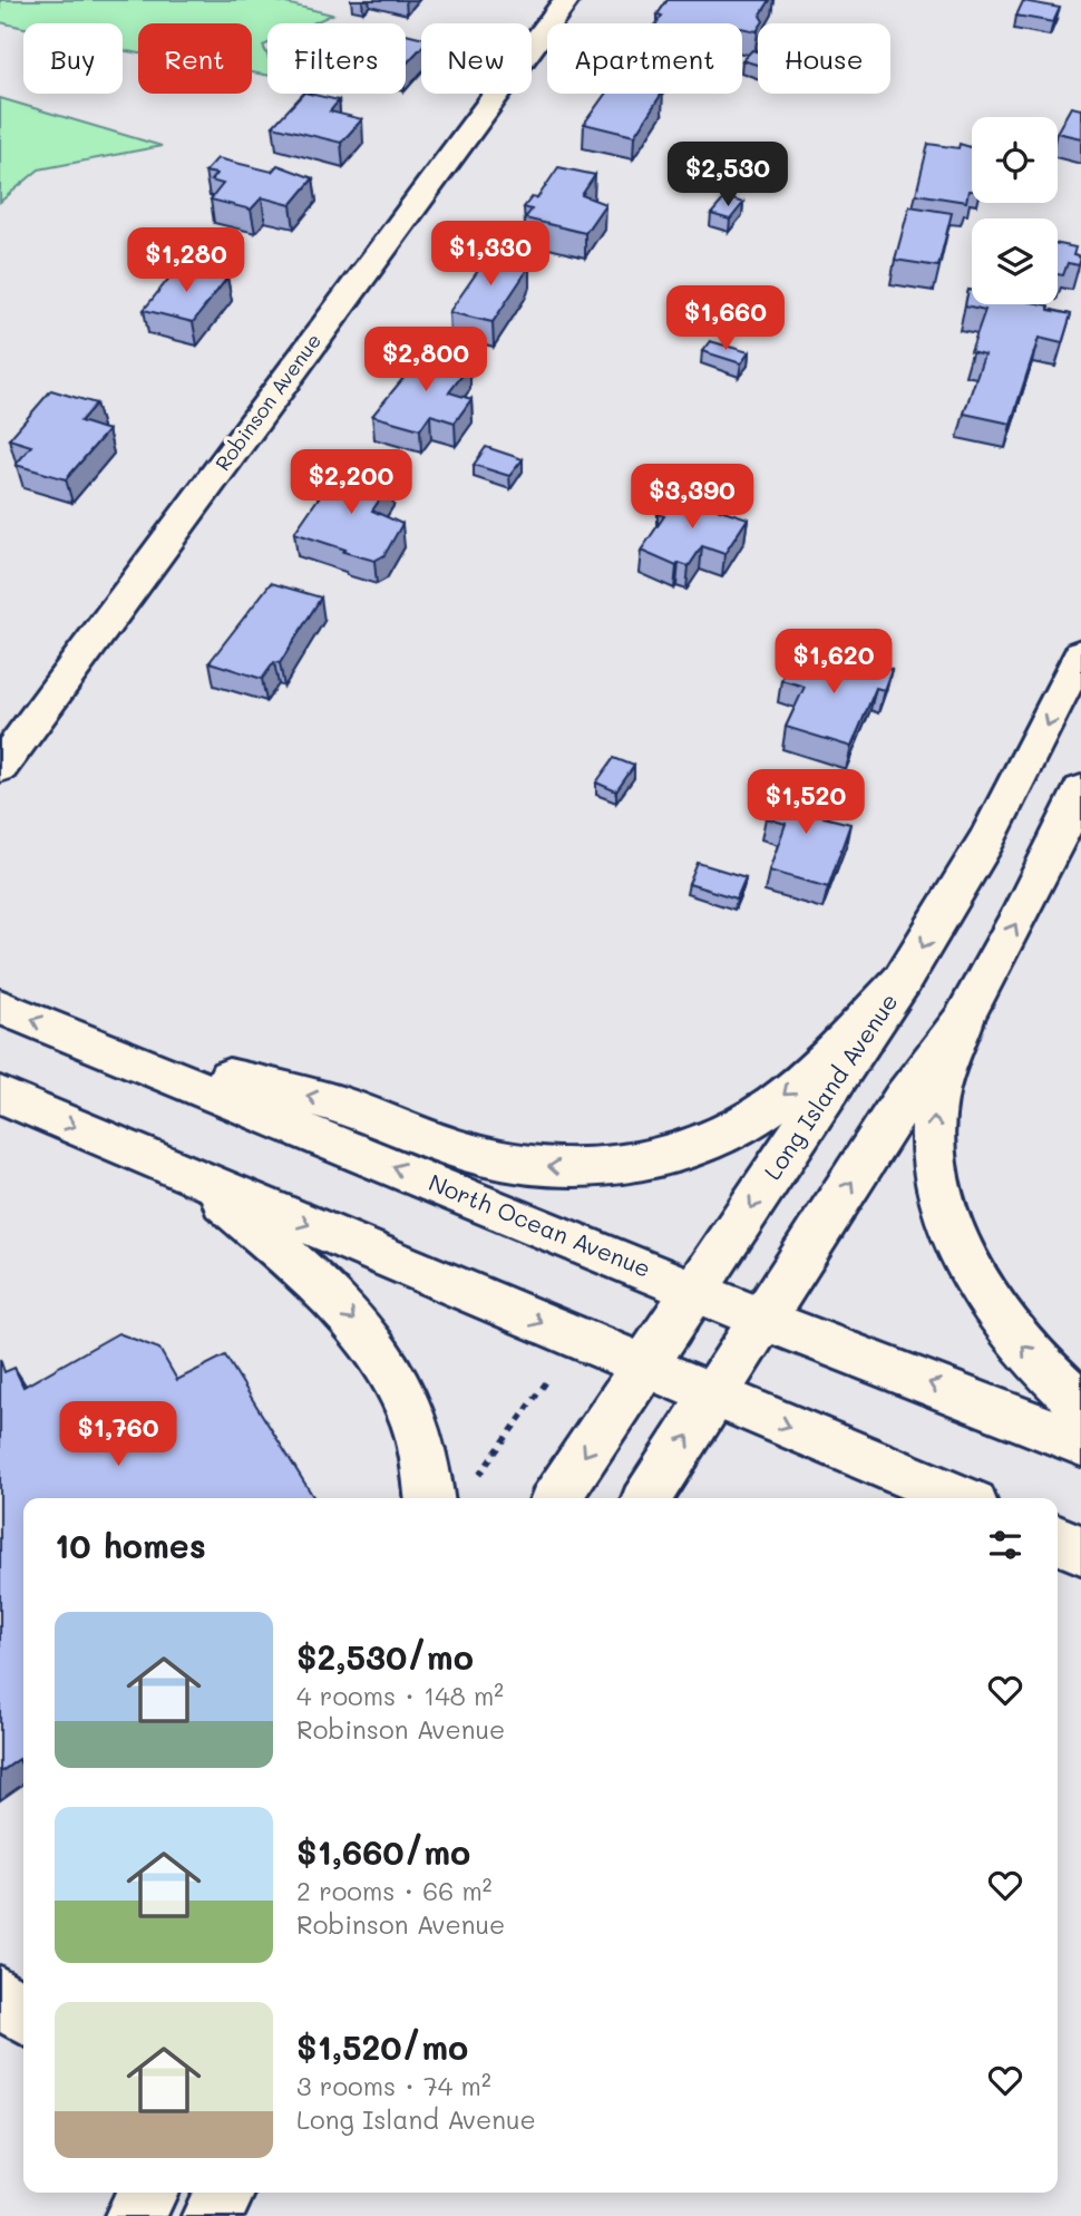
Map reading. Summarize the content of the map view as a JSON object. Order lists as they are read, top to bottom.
{
  "streets": {
    "main road": ["Robinson Avenue", "Long Island Avenue", "North Ocean Avenue"]
  },
  "crossings": [
    ["Long Island Avenue", "North Ocean Avenue"]
  ],
  "page": {
    "chip": [
      "Buy",
      "Rent",
      "Filters",
      "New",
      "Apartment",
      "House"
    ],
    "price": [
      "$2,530",
      "$1,330",
      "$1,280",
      "$1,660",
      "$2,800",
      "$2,200",
      "$3,390",
      "$1,620",
      "$1,520",
      "$1,760"
    ],
    "heading": "10 homes",
    "list": [
      {
        "name": "$2,530/mo",
        "note": "4 rooms · 148 m² · Robinson Avenue"
      },
      {
        "name": "$1,660/mo",
        "note": "2 rooms · 66 m² · Robinson Avenue"
      },
      {
        "name": "$1,520/mo",
        "note": "3 rooms · 74 m² · Long Island Avenue"
      }
    ]
  }
}
